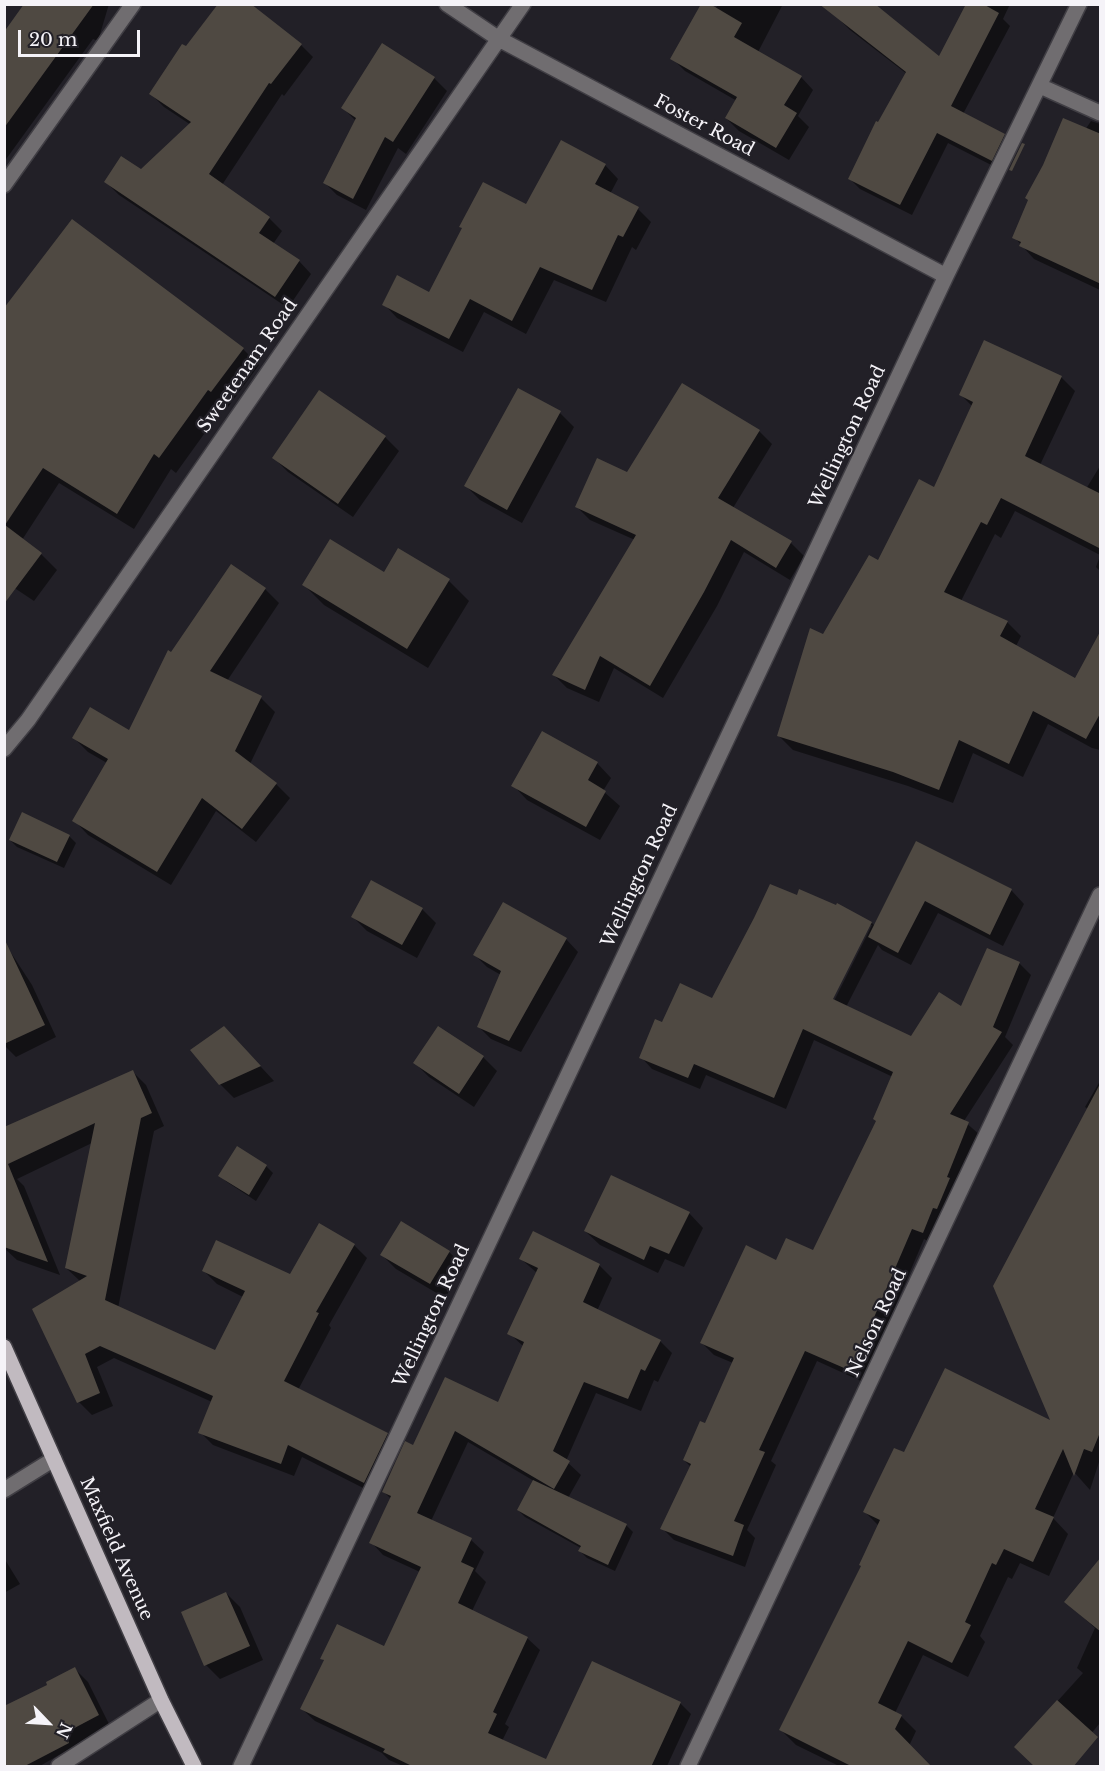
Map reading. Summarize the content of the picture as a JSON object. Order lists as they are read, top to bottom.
{
  "streets": {
    "main road": ["Maxfield Avenue"],
    "street": [
      "Foster Road",
      "Sweetenam Road",
      "Wellington Road",
      "Nelson Road"
    ]
  },
  "crossings": [
    ["Foster Road", "Sweetenam Road"],
    ["Foster Road", "Wellington Road"]
  ],
  "scale_bar": "20 m",
  "north": "bottom right"
}
